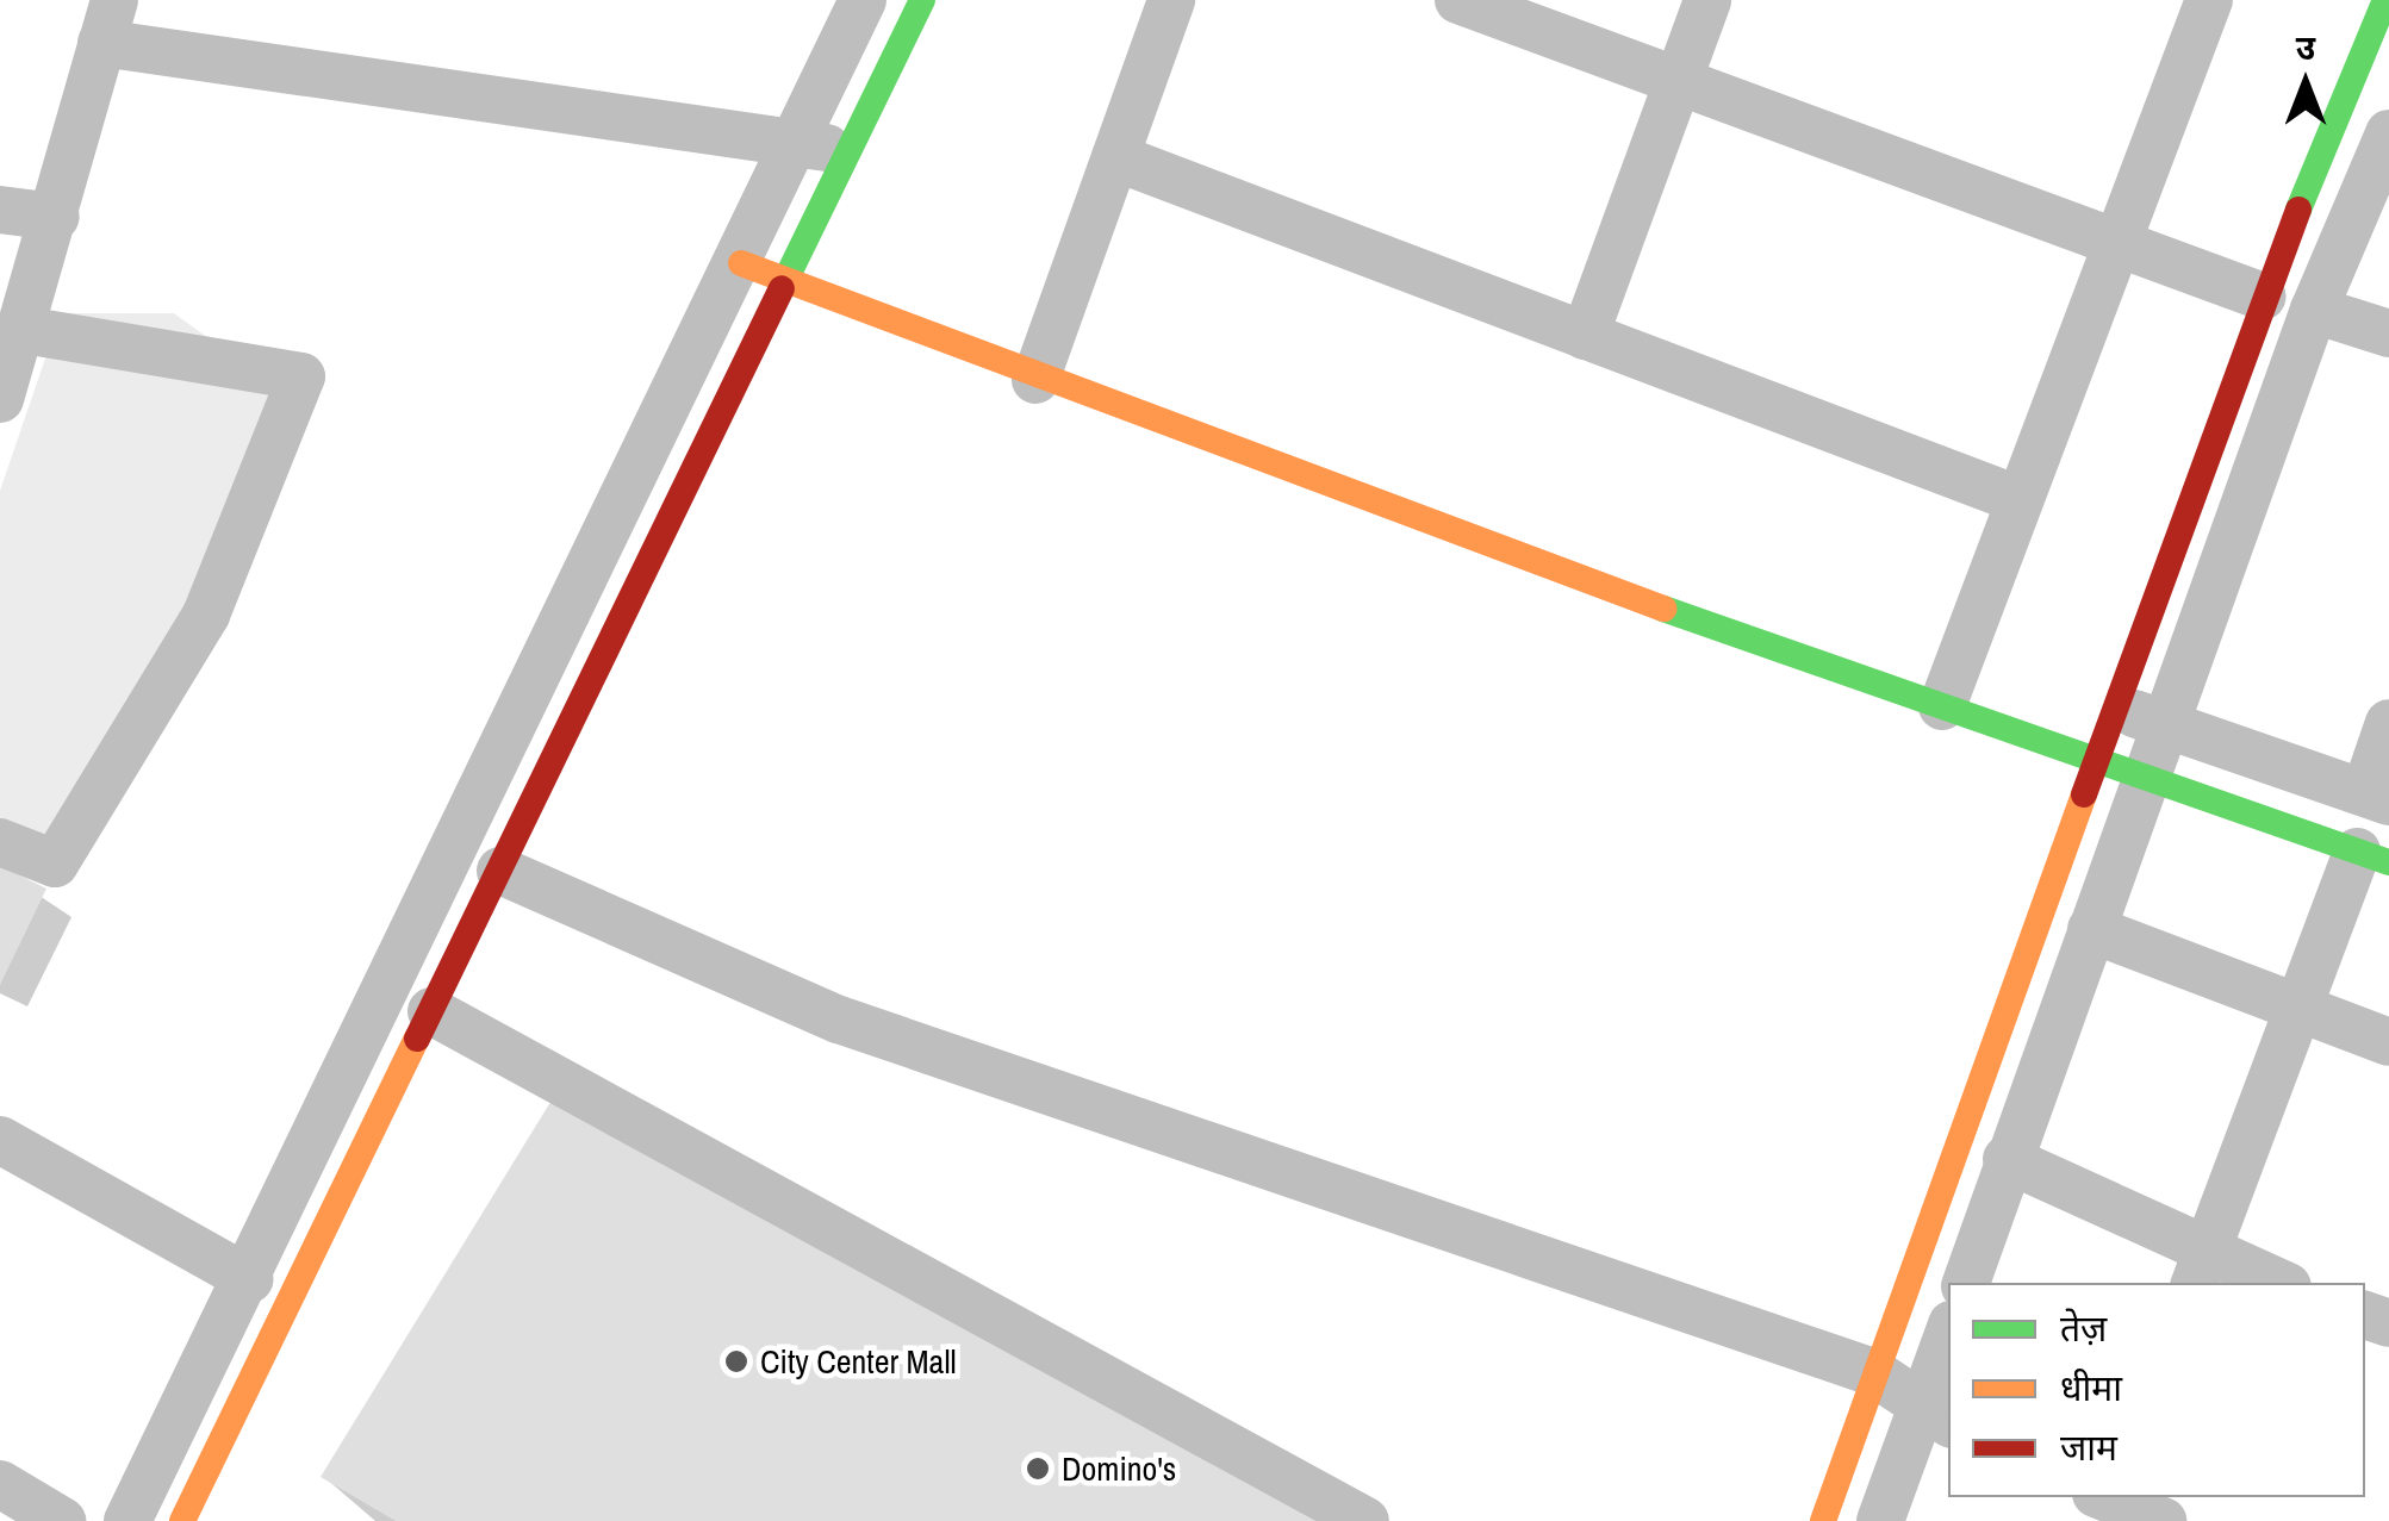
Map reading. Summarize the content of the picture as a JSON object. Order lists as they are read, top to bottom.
{
  "places": ["City Center Mall", "Domino's"],
  "legend": ["तेज़", "धीमा", "जाम"],
  "north": "top"
}
